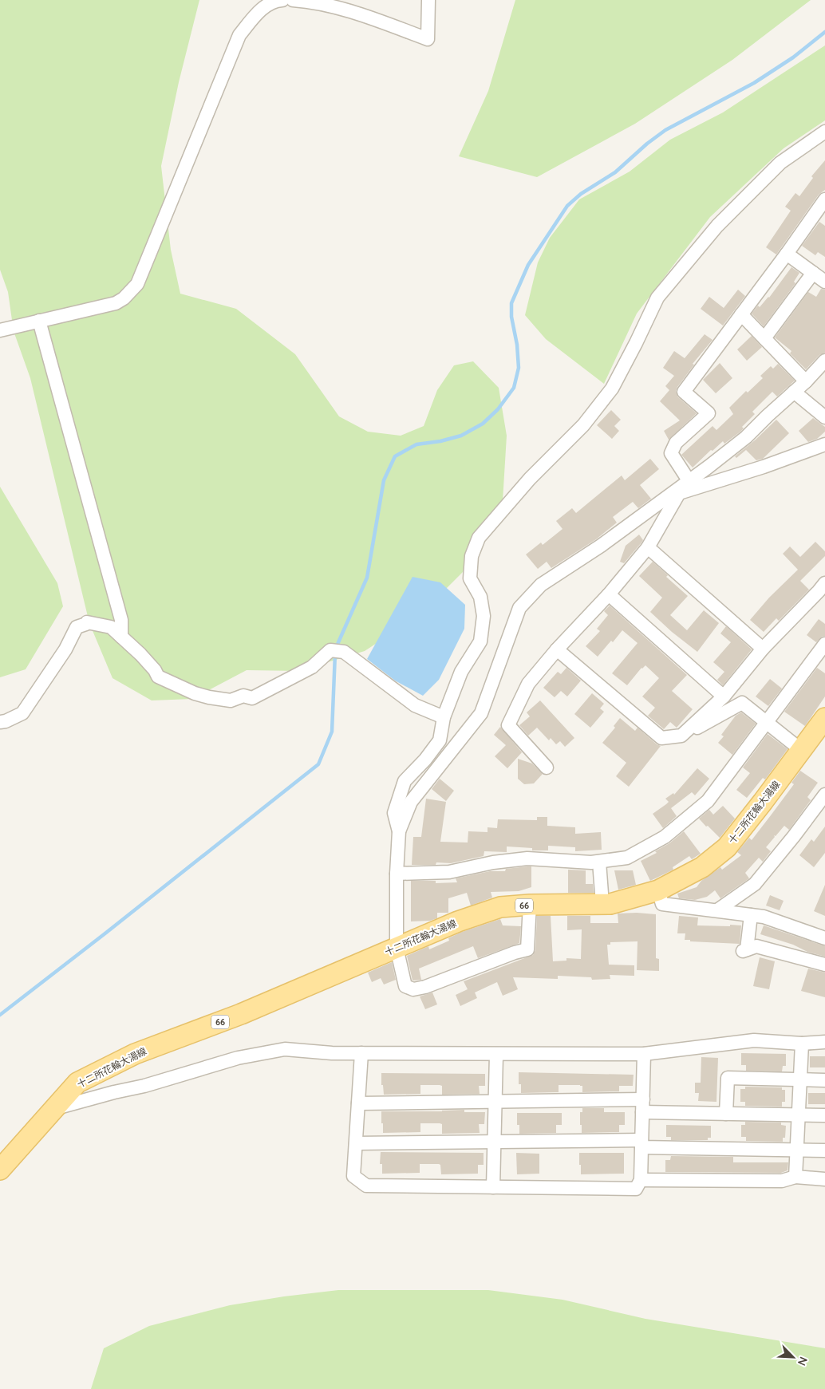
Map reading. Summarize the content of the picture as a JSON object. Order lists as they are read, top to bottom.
{
  "streets": {
    "main road": ["十二所花輪大湯線", "66"]
  },
  "north": "bottom right"
}
